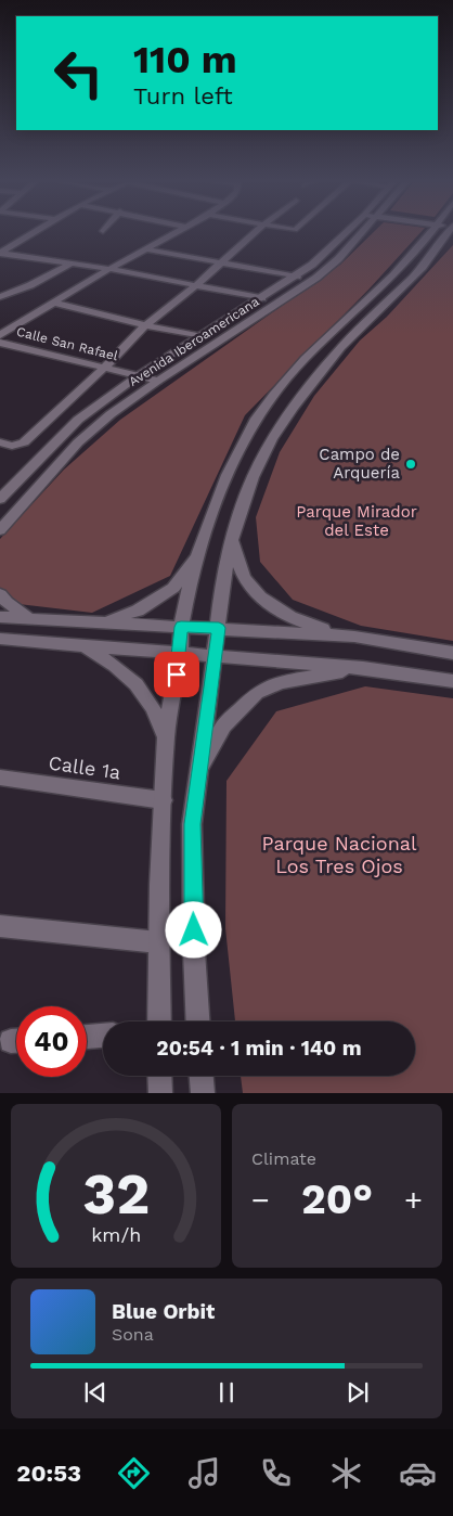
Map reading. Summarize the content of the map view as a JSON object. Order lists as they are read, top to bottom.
{
  "streets": {
    "street": ["Avenida Iberoamericana", "Calle San Rafael", "Calle 1a"]
  },
  "crossings": [
    ["Avenida Iberoamericana", "Calle San Rafael"]
  ],
  "parks": ["Parque Mirador del Este", "Parque Nacional Los Tres Ojos"],
  "places": ["Campo de Arquería"],
  "page": {
    "turn": ["110 m", "Turn left"],
    "limit": "40",
    "trip": "20:54 · 1 min · 140 m",
    "tile": "Climate",
    "heat": ["−", "20°", "+"],
    "song": ["Blue Orbit", "Sona"],
    "tabs": "20:53",
    "gauge": ["32", "km/h"]
  }
}
